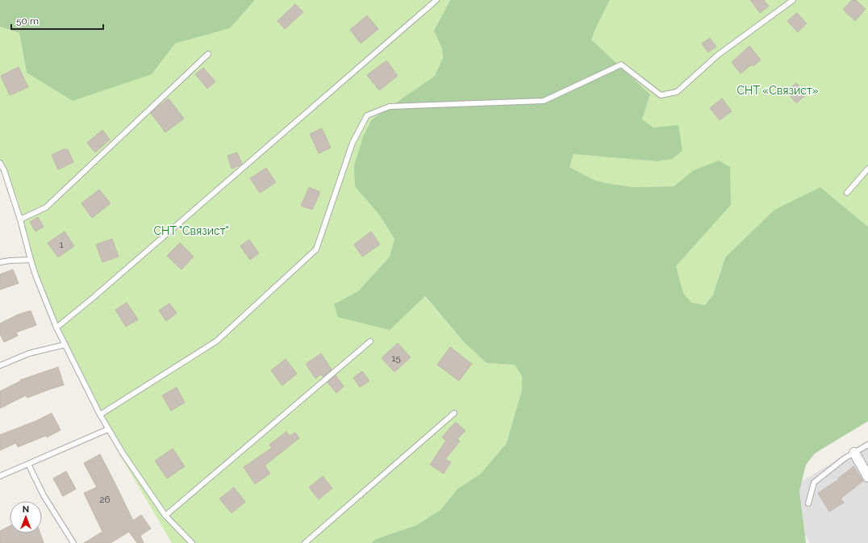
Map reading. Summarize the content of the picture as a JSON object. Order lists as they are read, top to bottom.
{
  "parks": ["СНТ «Связист»", "СНТ \"Связист\""],
  "house_numbers": ["1", "15", "26"],
  "scale_bar": "50 m",
  "north": "top"
}
